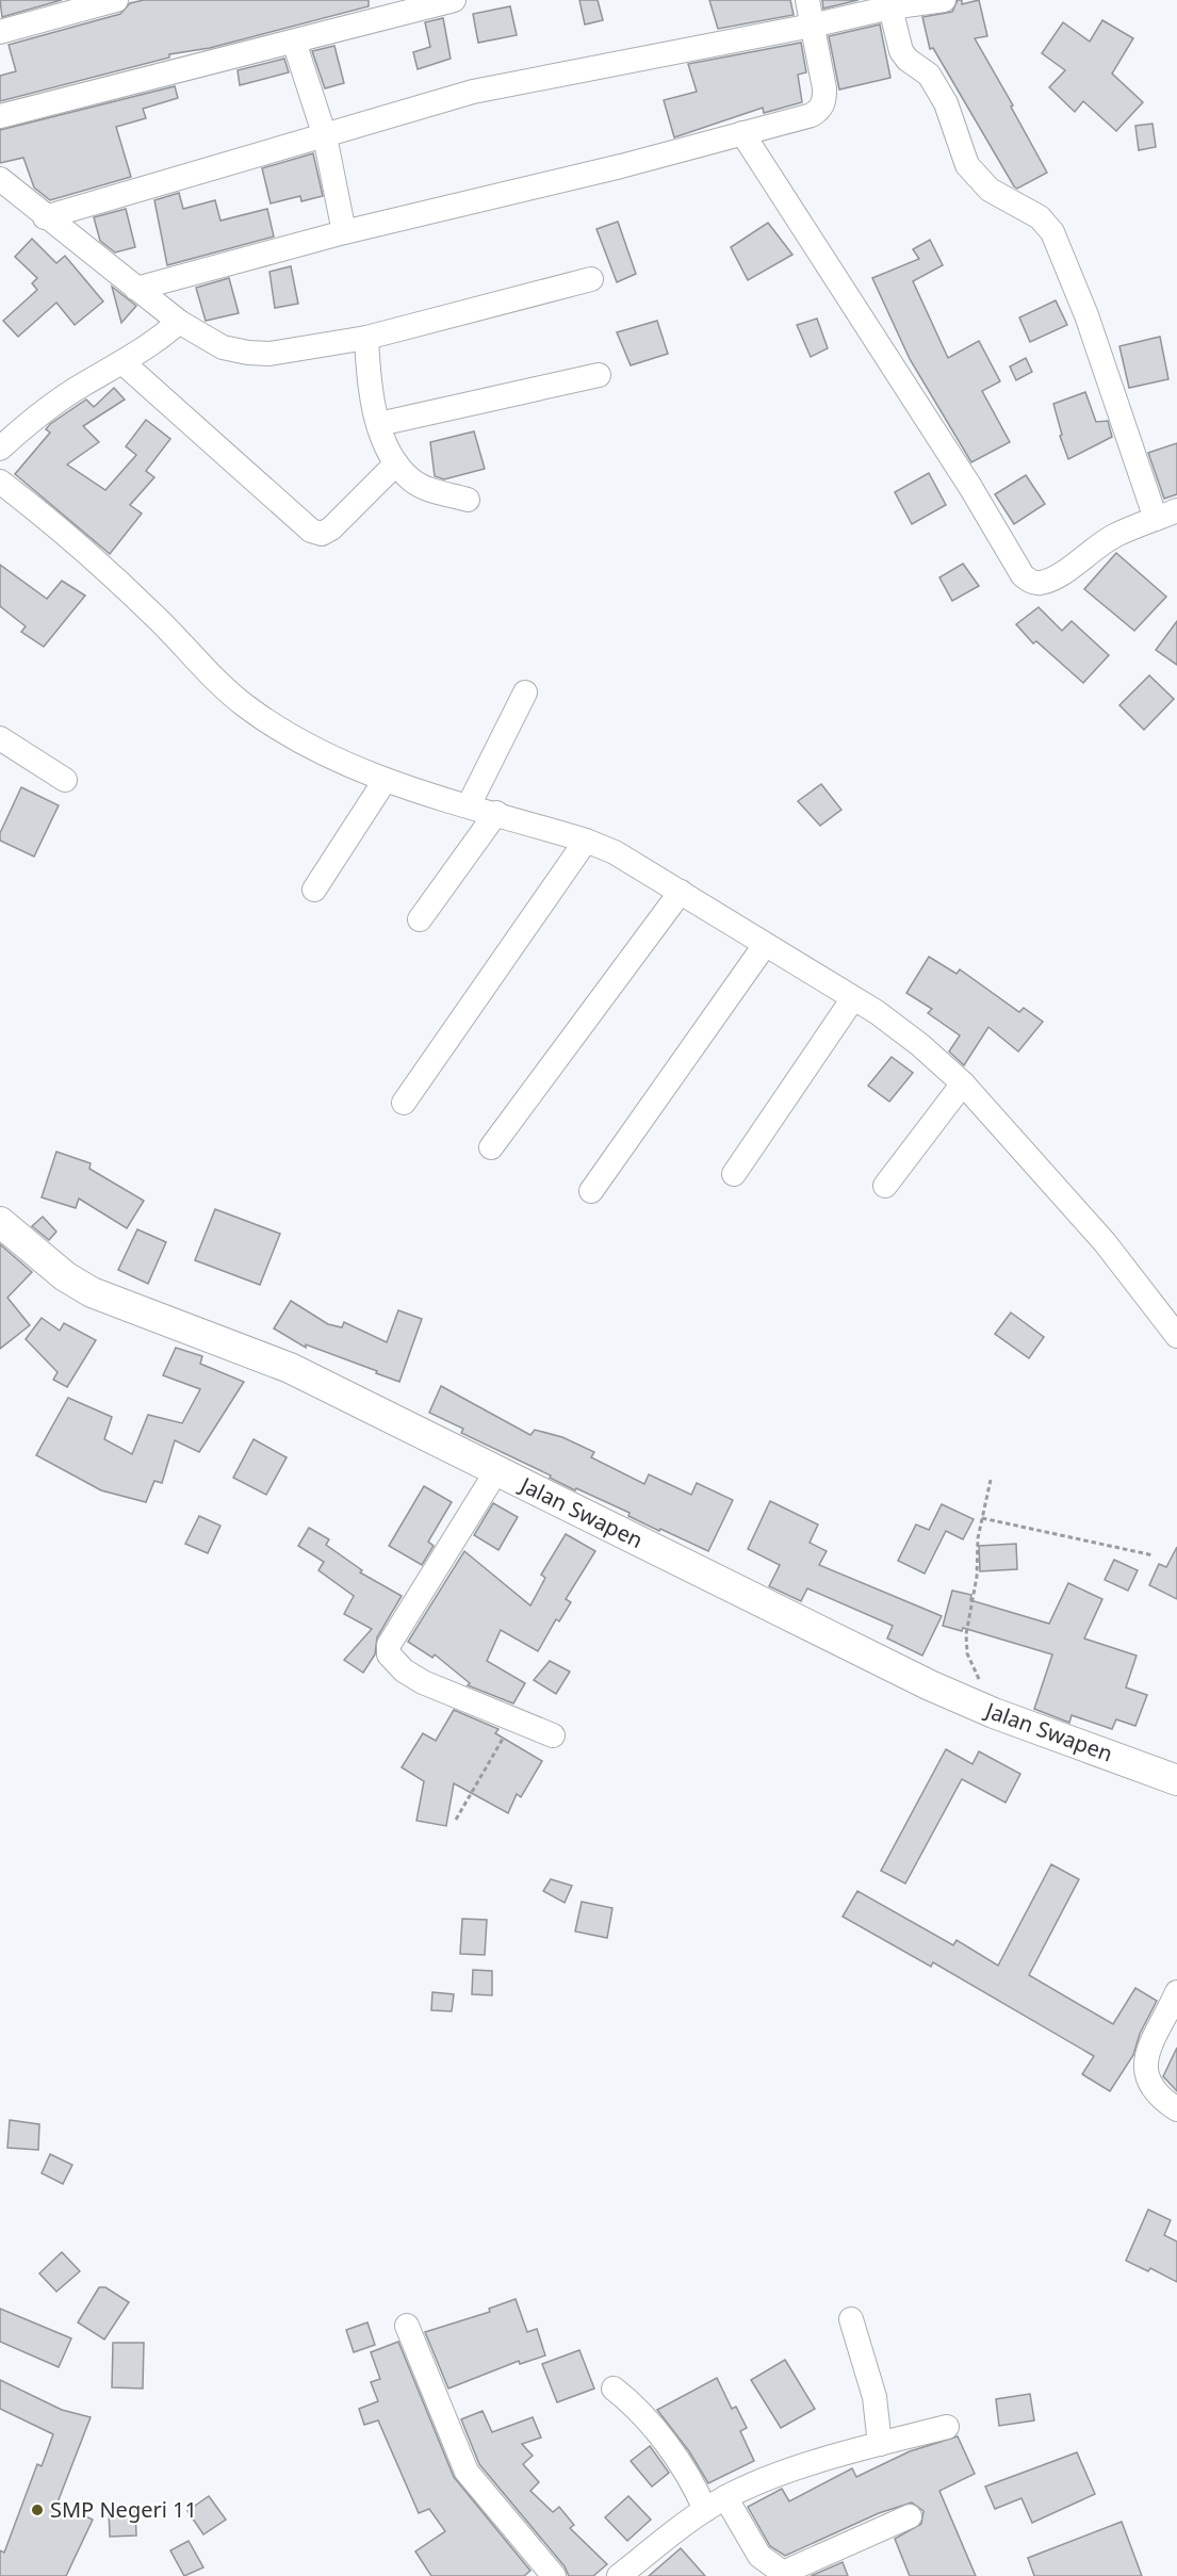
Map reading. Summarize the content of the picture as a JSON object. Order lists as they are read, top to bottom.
{
  "streets": {
    "main road": ["Jalan Swapen"]
  },
  "places": ["SMP Negeri 11"]
}
